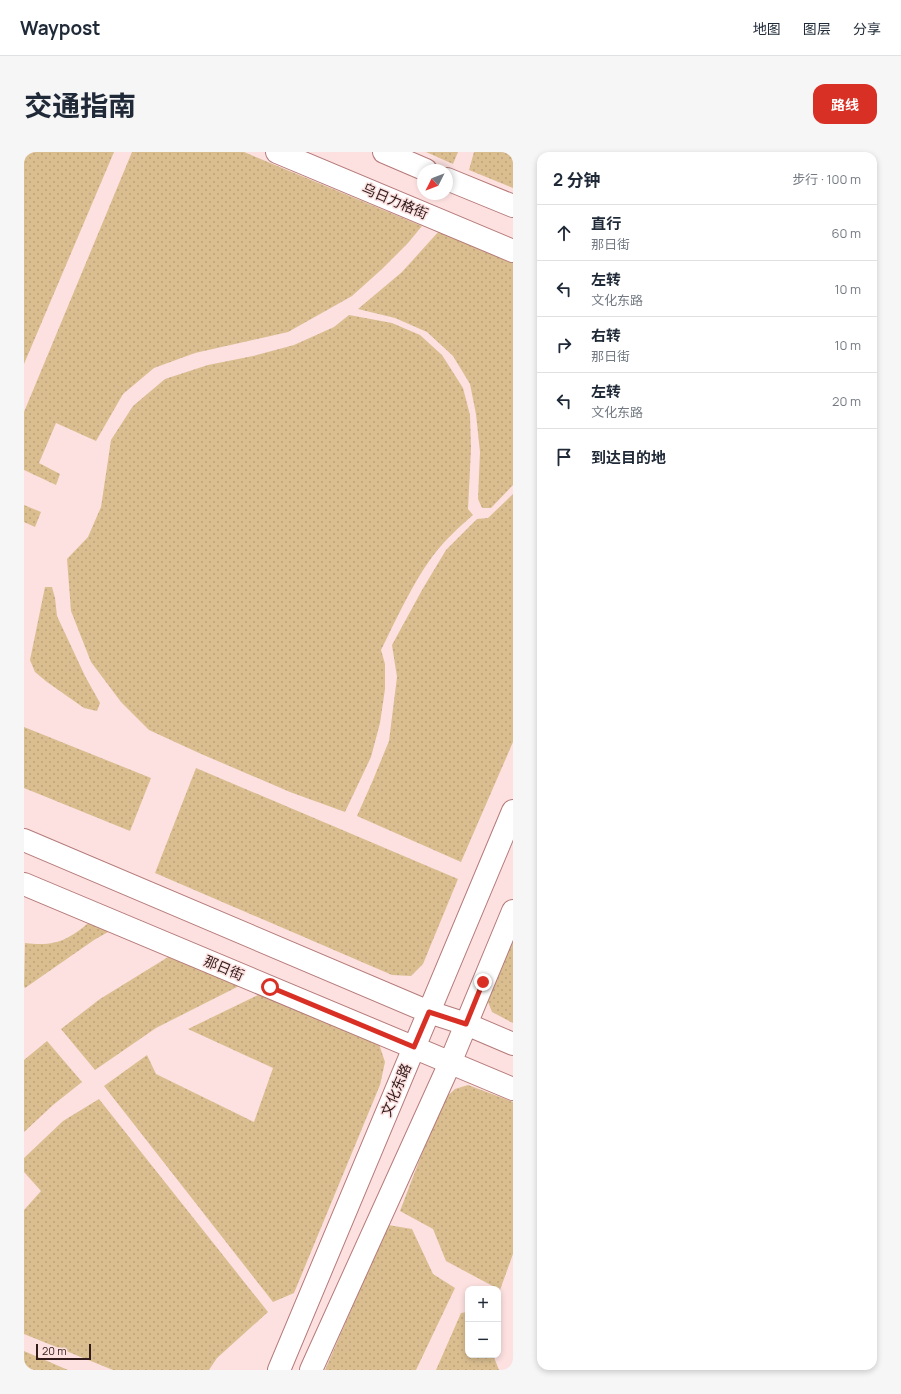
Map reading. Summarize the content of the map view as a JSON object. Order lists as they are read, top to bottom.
{
  "streets": {
    "street": ["乌日力格街", "那日街", "文化东路"]
  },
  "crossings": [
    ["那日街", "文化东路"]
  ],
  "scale_bar": "20 m",
  "north": "bottom left",
  "page": {
    "header": "Waypost",
    "nav": ["地图", "图层", "分享"],
    "title": "交通指南",
    "buttons": "路线",
    "heading": ["2 分钟", "步行 · 100 m"],
    "list": [
      ["直行", "那日街", "60 m"],
      ["左转", "文化东路", "10 m"],
      ["右转", "那日街", "10 m"],
      ["左转", "文化东路", "20 m"],
      "到达目的地"
    ],
    "map_buttons": ["+", "−"],
    "scale": "20 m"
  }
}
